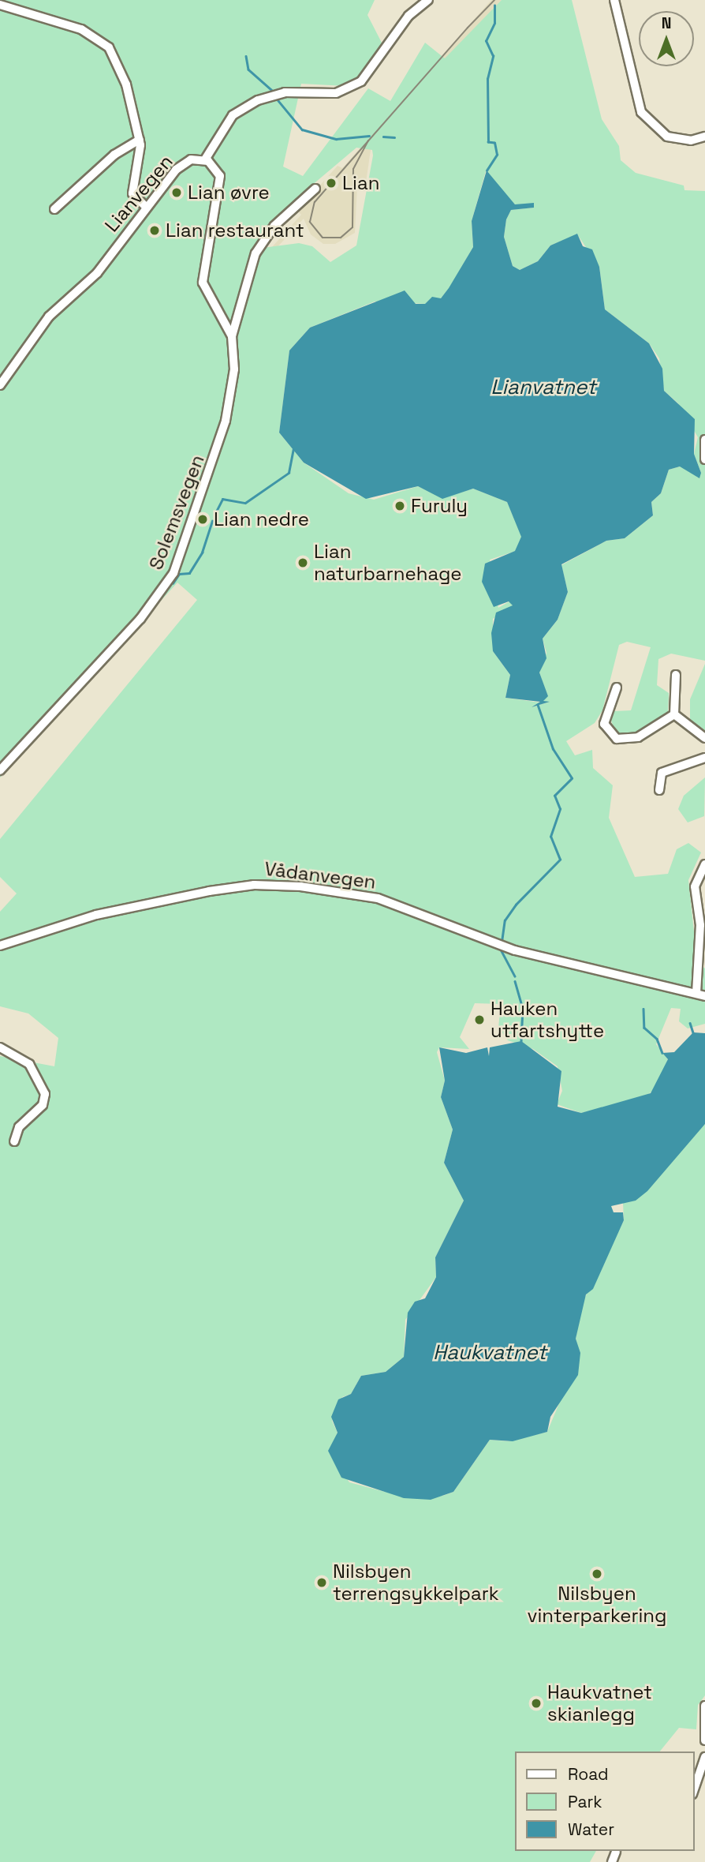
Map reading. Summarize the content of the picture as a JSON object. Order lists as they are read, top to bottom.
{
  "streets": {
    "street": ["Lianvegen", "Solemsvegen", "Vådanvegen"]
  },
  "crossings": [
    ["Lianvegen", "Solemsvegen"]
  ],
  "water": ["Lianvatnet", "Haukvatnet"],
  "places": [
    "Lian",
    "Lian øvre",
    "Lian restaurant",
    "Furuly",
    "Lian nedre",
    "Lian naturbarnehage",
    "Hauken utfartshytte",
    "Nilsbyen vinterparkering",
    "Nilsbyen terrengsykkelpark",
    "Haukvatnet skianlegg"
  ],
  "legend": ["Road", "Park", "Water"],
  "north": "top"
}
